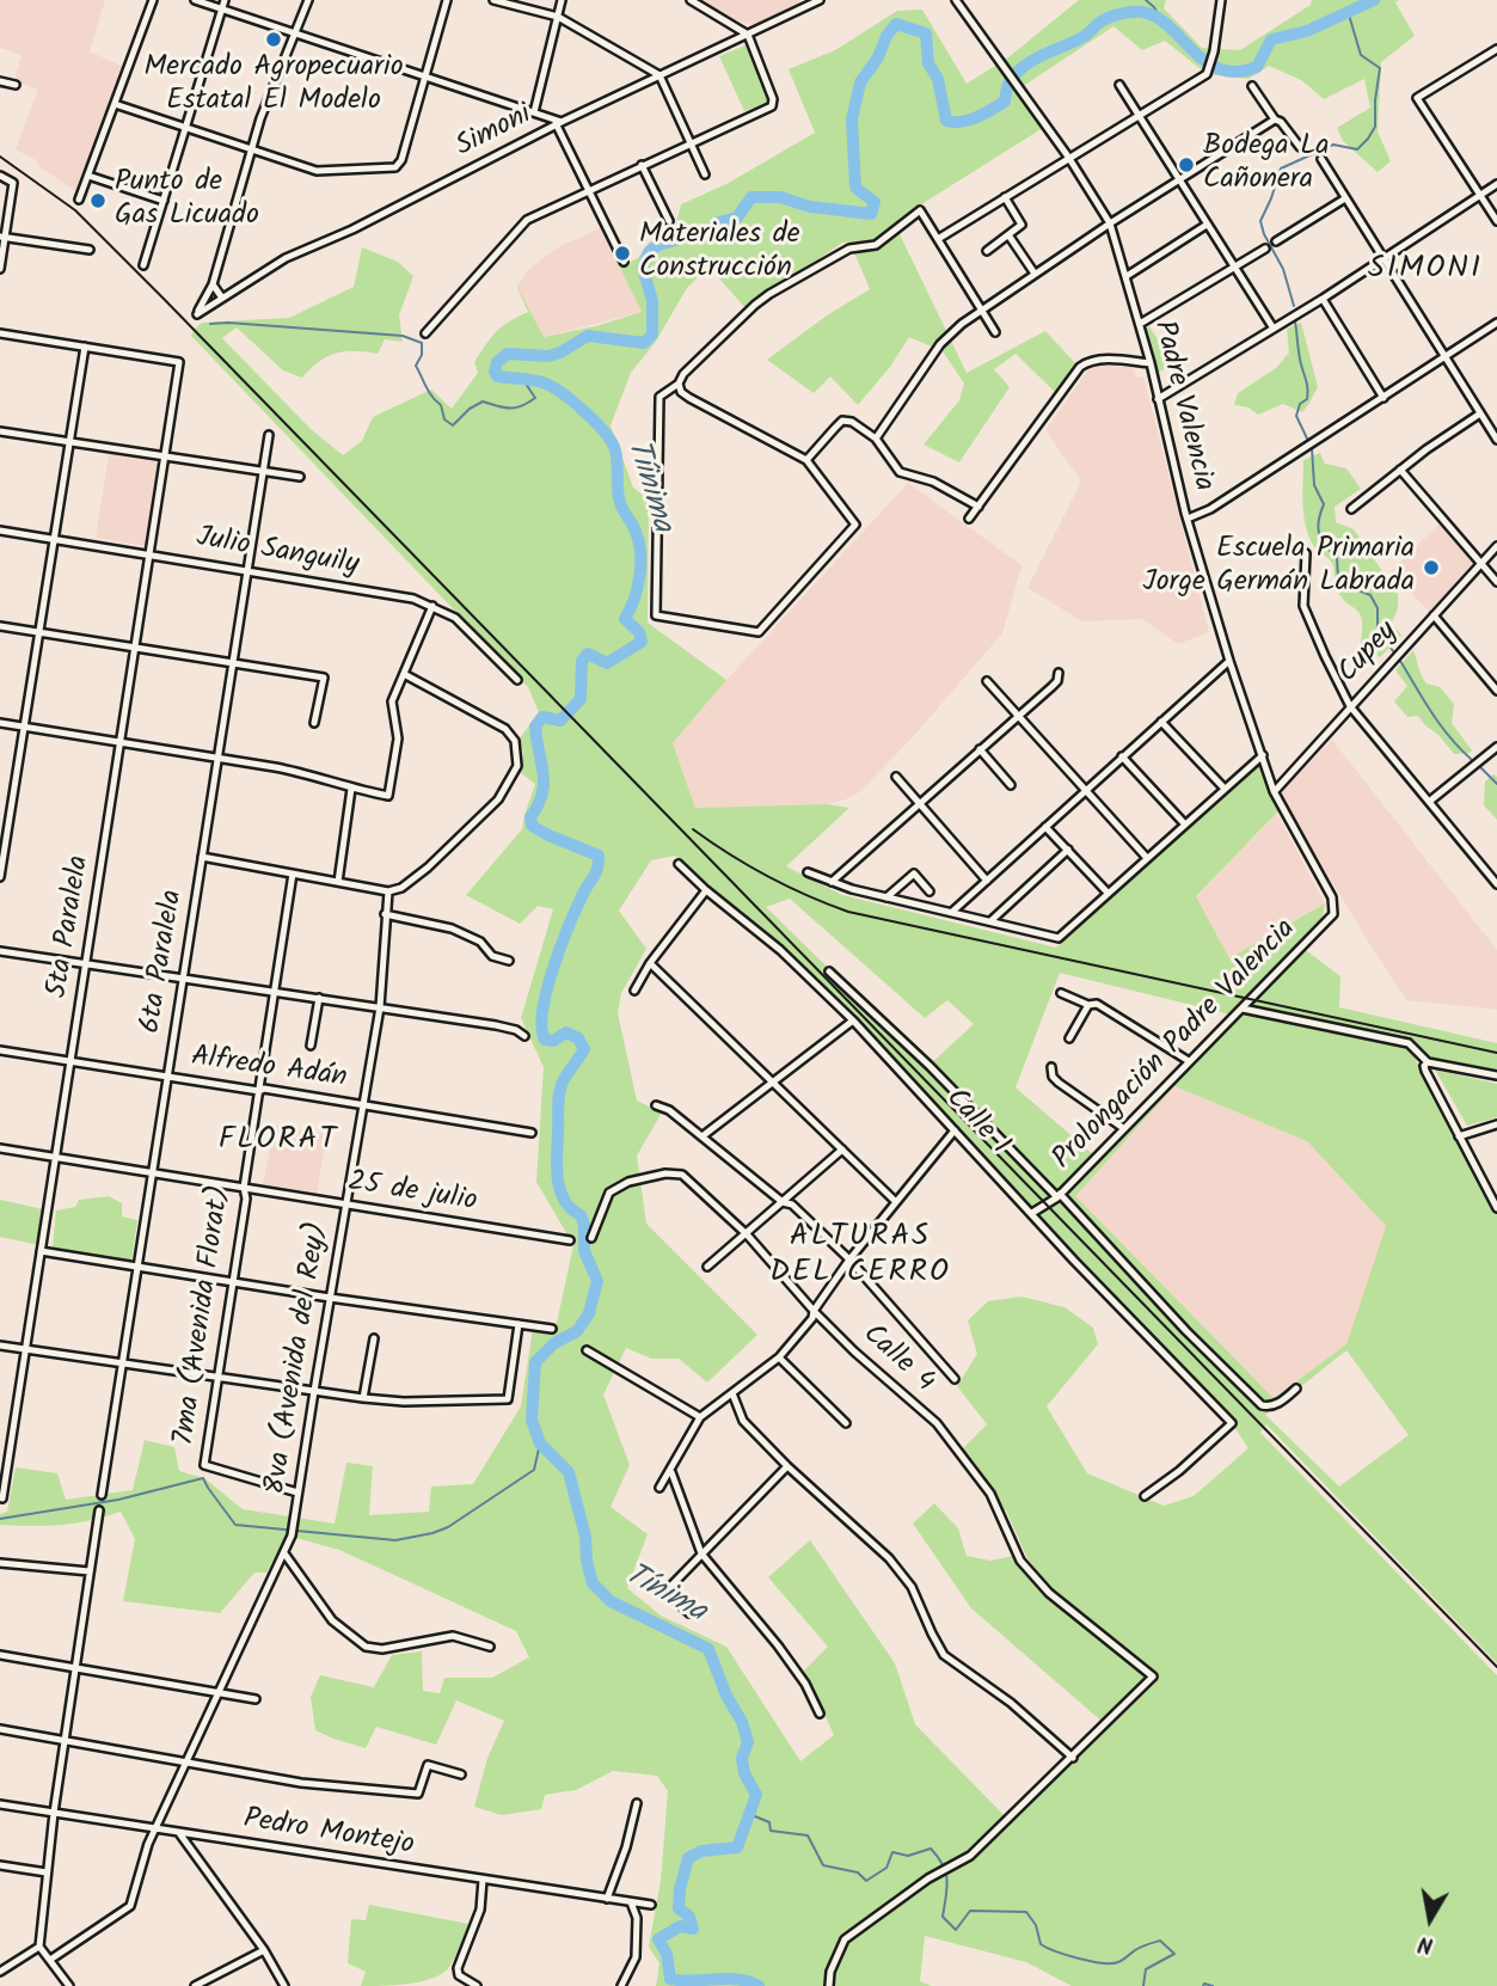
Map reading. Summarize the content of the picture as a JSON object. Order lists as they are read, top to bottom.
{
  "streets": {
    "street": [
      "Simoni",
      "Padre Valencia",
      "Julio Sanguily",
      "Cupey",
      "5ta Paralela",
      "6ta Paralela",
      "Prolongación Padre Valencia",
      "Alfredo Adán",
      "Calle 1",
      "25 de julio",
      "7ma (Avenida Florat)",
      "8va (Avenida del Rey)",
      "Calle 4",
      "Pedro Montejo"
    ]
  },
  "crossings": [
    ["Padre Valencia", "Cupey"],
    ["Padre Valencia", "Prolongación Padre Valencia"],
    ["Julio Sanguily", "5ta Paralela"],
    ["Julio Sanguily", "6ta Paralela"],
    ["5ta Paralela", "Alfredo Adán"],
    ["5ta Paralela", "25 de julio"],
    ["6ta Paralela", "Alfredo Adán"],
    ["6ta Paralela", "25 de julio"],
    ["Prolongación Padre Valencia", "Calle 1"],
    ["Alfredo Adán", "7ma (Avenida Florat)"],
    ["Alfredo Adán", "8va (Avenida del Rey)"],
    ["25 de julio", "7ma (Avenida Florat)"],
    ["25 de julio", "8va (Avenida del Rey)"],
    ["7ma (Avenida Florat)", "8va (Avenida del Rey)"],
    ["8va (Avenida del Rey)", "Pedro Montejo"]
  ],
  "districts": ["SIMONI", "FLORAT", "ALTURAS DEL CERRO"],
  "water": ["Tíinima", "Tínima"],
  "places": [
    "Mercado Agropecuario Estatal El Modelo",
    "Bodega La Cañonera",
    "Punto de Gas Licuado",
    "Materiales de Construcción",
    "Escuela Primaria Jorge Germán Labrada"
  ],
  "north": "bottom"
}
